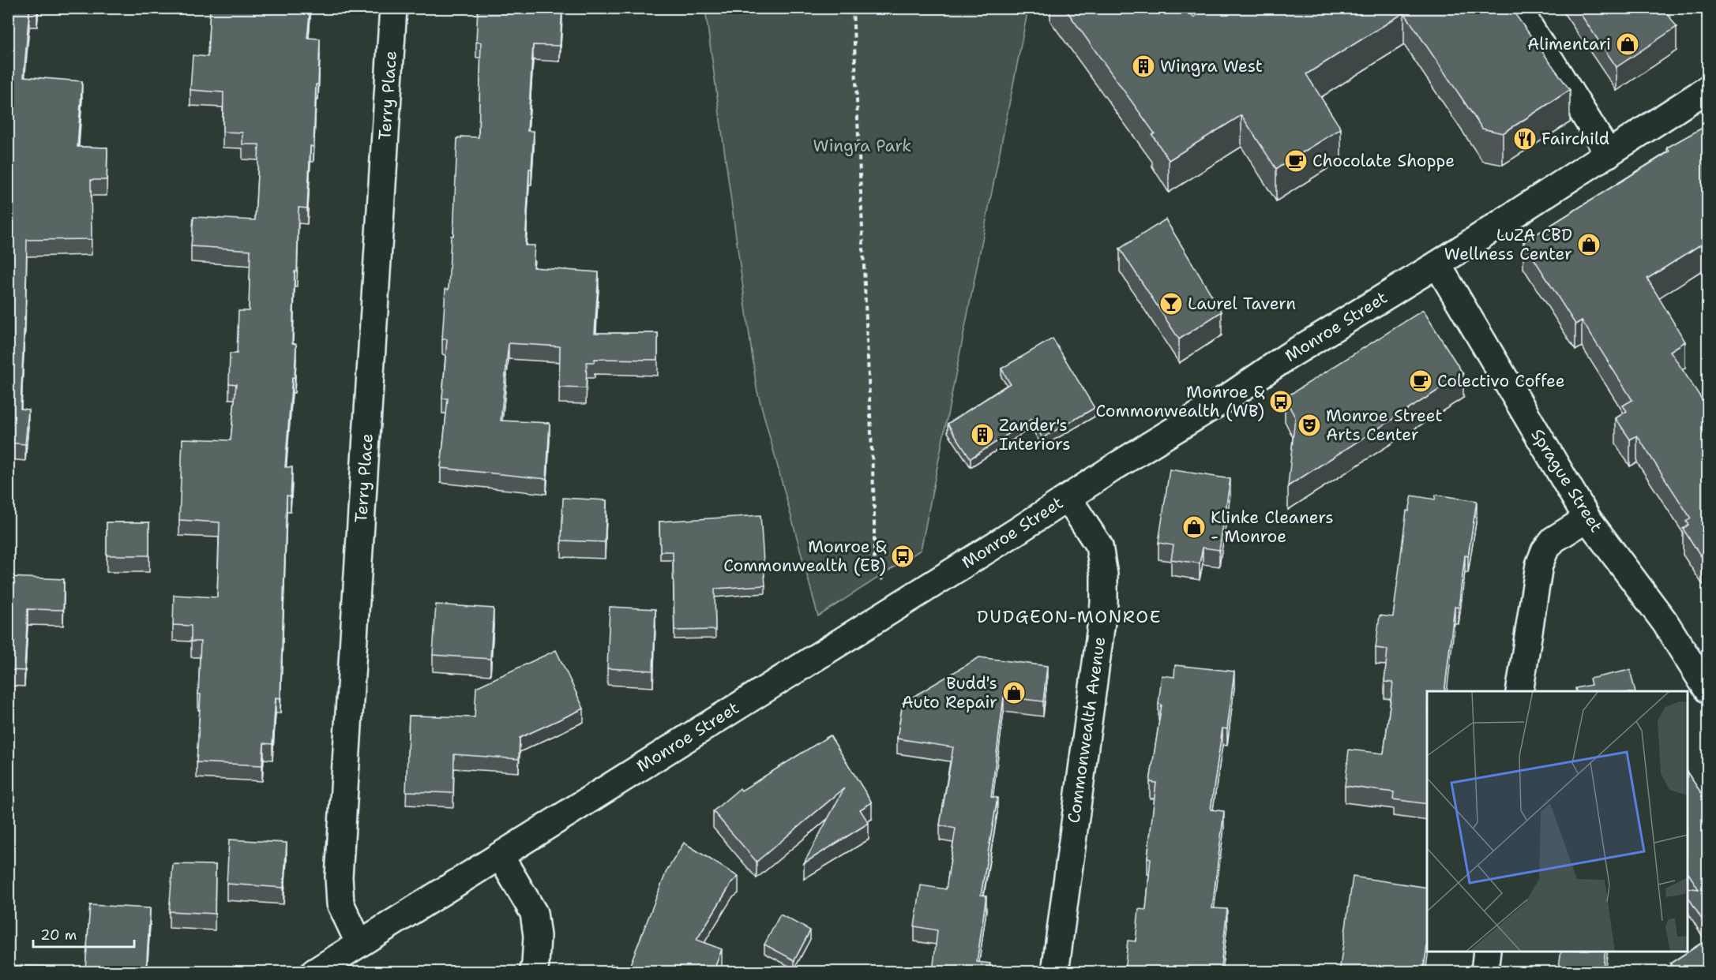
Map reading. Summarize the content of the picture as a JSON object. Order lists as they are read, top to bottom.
{
  "streets": {
    "street": [
      "Terry Place",
      "Monroe Street",
      "Sprague Street",
      "Commonwealth Avenue"
    ]
  },
  "crossings": [
    ["Terry Place", "Monroe Street"],
    ["Monroe Street", "Sprague Street"],
    ["Monroe Street", "Commonwealth Avenue"]
  ],
  "districts": ["DUDGEON-MONROE"],
  "parks": ["Wingra Park"],
  "places": {
    "shop": [
      "Alimentari",
      "LuZA CBD Wellness Center",
      "Klinke Cleaners - Monroe",
      "Budd's Auto Repair"
    ],
    "building": ["Wingra West", "Zander's Interiors"],
    "restaurant": ["Fairchild"],
    "cafe": ["Chocolate Shoppe", "Colectivo Coffee"],
    "bar": ["Laurel Tavern"],
    "bus stop": ["Monroe & Commonwealth (WB)", "Monroe & Commonwealth (EB)"],
    "theatre": ["Monroe Street Arts Center"]
  },
  "scale_bar": "20 m"
}
